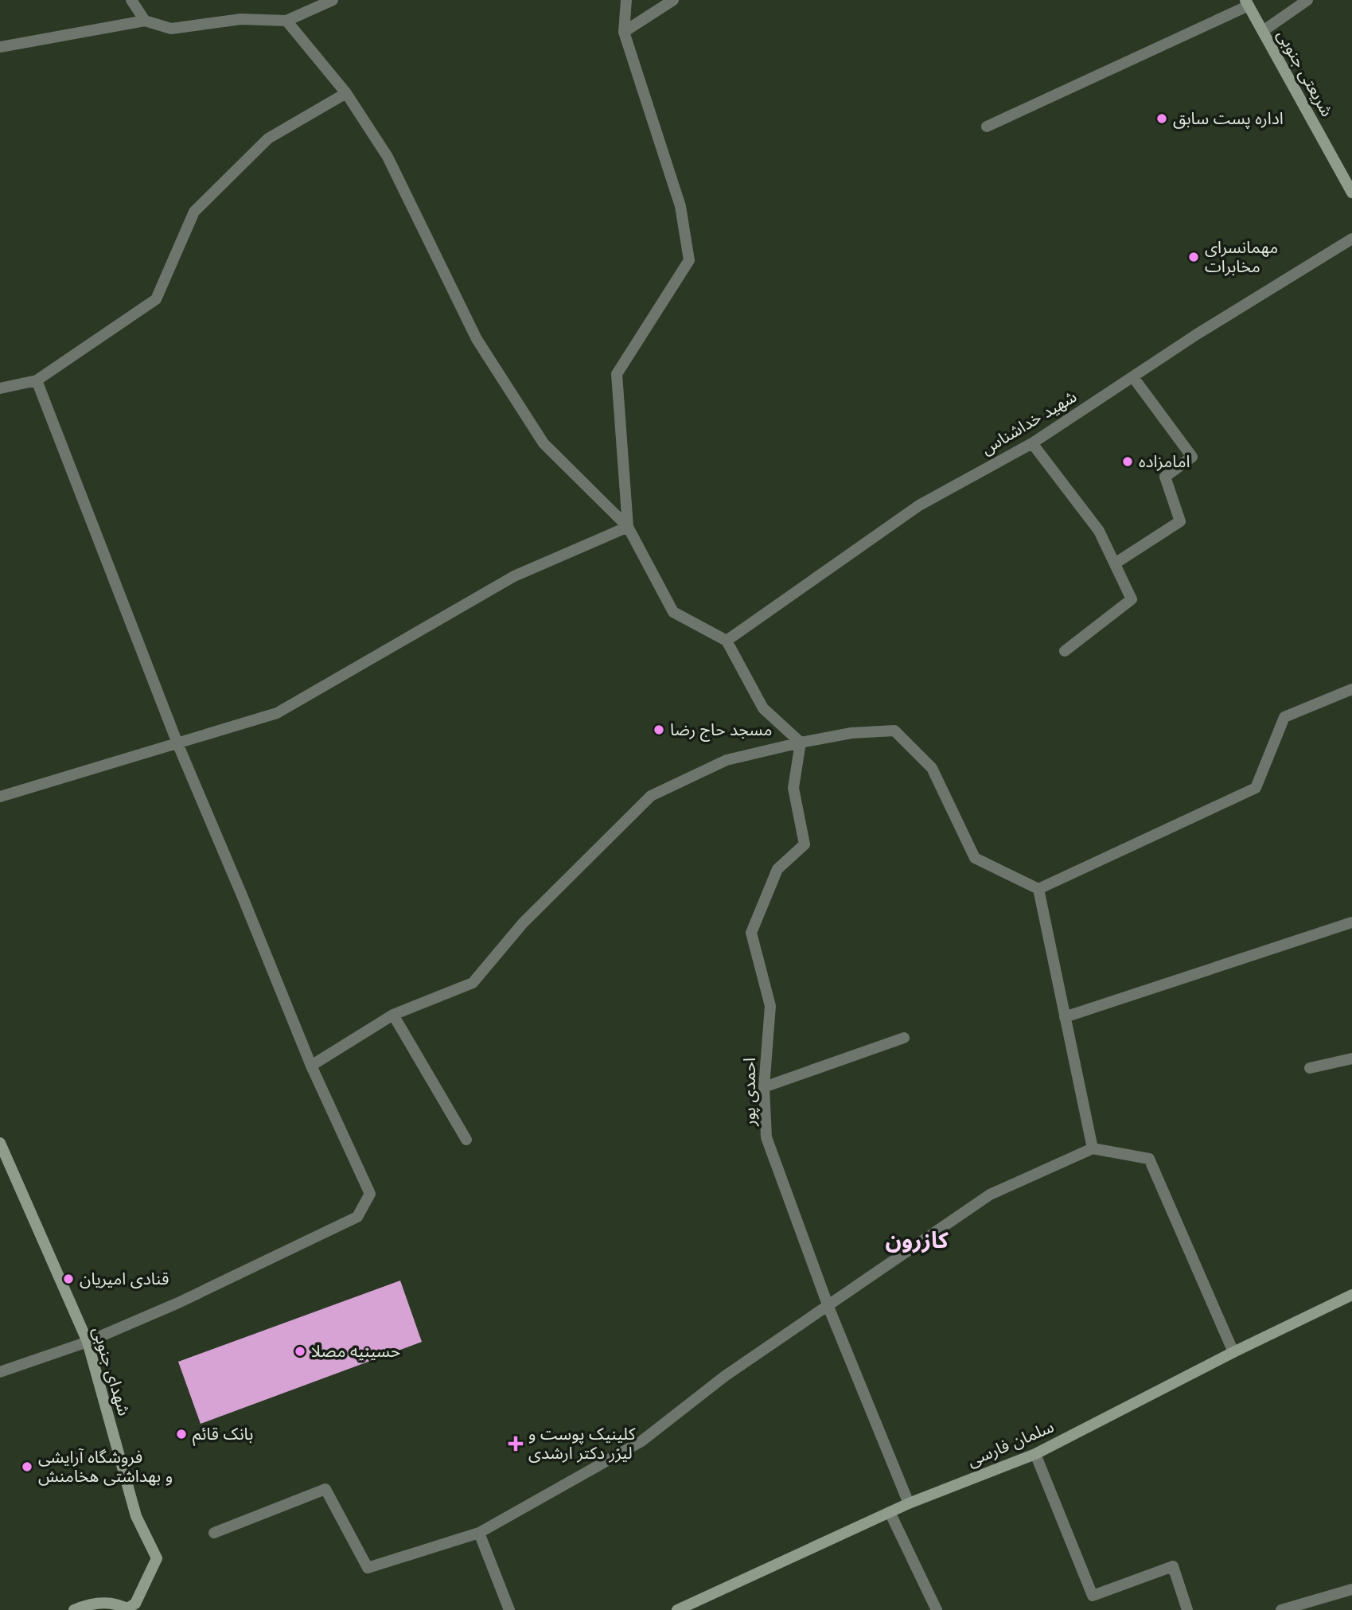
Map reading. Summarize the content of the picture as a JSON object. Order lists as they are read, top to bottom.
{
  "streets": {
    "main road": ["شریعتی جنوبی", "شهدای جنوبی", "سلمان فارسی"],
    "street": ["شهید خداشناس", "احمدی پور"]
  },
  "crossings": [
    ["احمدی پور", "سلمان فارسی"]
  ],
  "districts": ["کازرون"],
  "places": {
    "other": [
      "اداره پست سابق",
      "مهمانسرای مخابرات",
      "امامزاده",
      "مسجد حاج رضا",
      "قنادی امیریان",
      "حسینیه مصلا",
      "بانک قائم",
      "فروشگاه آرایشی و بهداشتی هخامنش"
    ],
    "health": ["کلینیک پوست و لیزر دکتر ارشدی"]
  }
}
